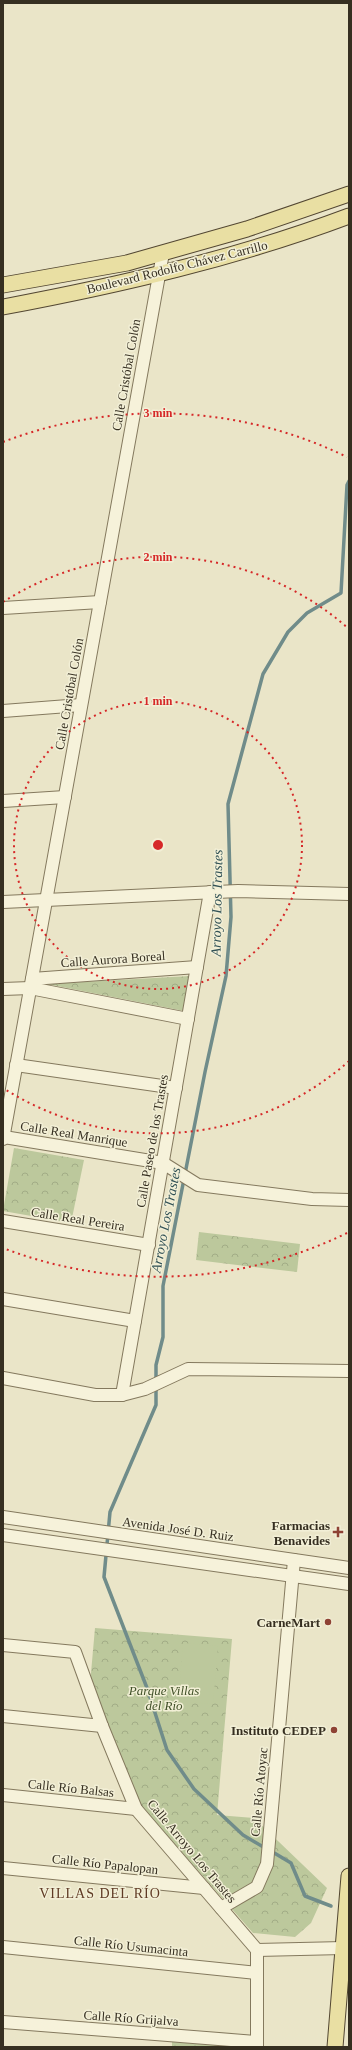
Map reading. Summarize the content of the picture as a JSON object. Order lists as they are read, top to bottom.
{
  "streets": {
    "main road": ["Boulevard Rodolfo Chávez Carrillo"],
    "street": [
      "Calle Cristóbal Colón",
      "Calle Aurora Boreal",
      "Calle Real Manrique",
      "Calle Paseo de los Trastes",
      "Calle Real Pereira",
      "Avenida José D. Ruiz",
      "Calle Río Balsas",
      "Calle Río Atoyac",
      "Calle Arroyo Los Trastes",
      "Calle Río Papalopan",
      "Calle Río Usumacinta",
      "Calle Río Grijalva"
    ]
  },
  "crossings": [
    ["Boulevard Rodolfo Chávez Carrillo", "Calle Cristóbal Colón"],
    ["Calle Cristóbal Colón", "Calle Aurora Boreal"],
    ["Calle Cristóbal Colón", "Calle Real Manrique"],
    ["Calle Aurora Boreal", "Calle Paseo de los Trastes"],
    ["Calle Real Manrique", "Calle Paseo de los Trastes"],
    ["Calle Paseo de los Trastes", "Calle Real Pereira"],
    ["Avenida José D. Ruiz", "Calle Río Atoyac"],
    ["Calle Río Balsas", "Calle Arroyo Los Trastes"],
    ["Calle Río Atoyac", "Calle Arroyo Los Trastes"],
    ["Calle Arroyo Los Trastes", "Calle Río Papalopan"]
  ],
  "districts": ["VILLAS DEL RÍO"],
  "water": ["Arroyo Los Trastes"],
  "parks": ["Parque Villas del Río"],
  "places": {
    "health": ["Farmacias Benavides"],
    "other": ["CarneMart", "Instituto CEDEP"]
  },
  "rings": ["3 min", "2 min", "1 min"]
}
